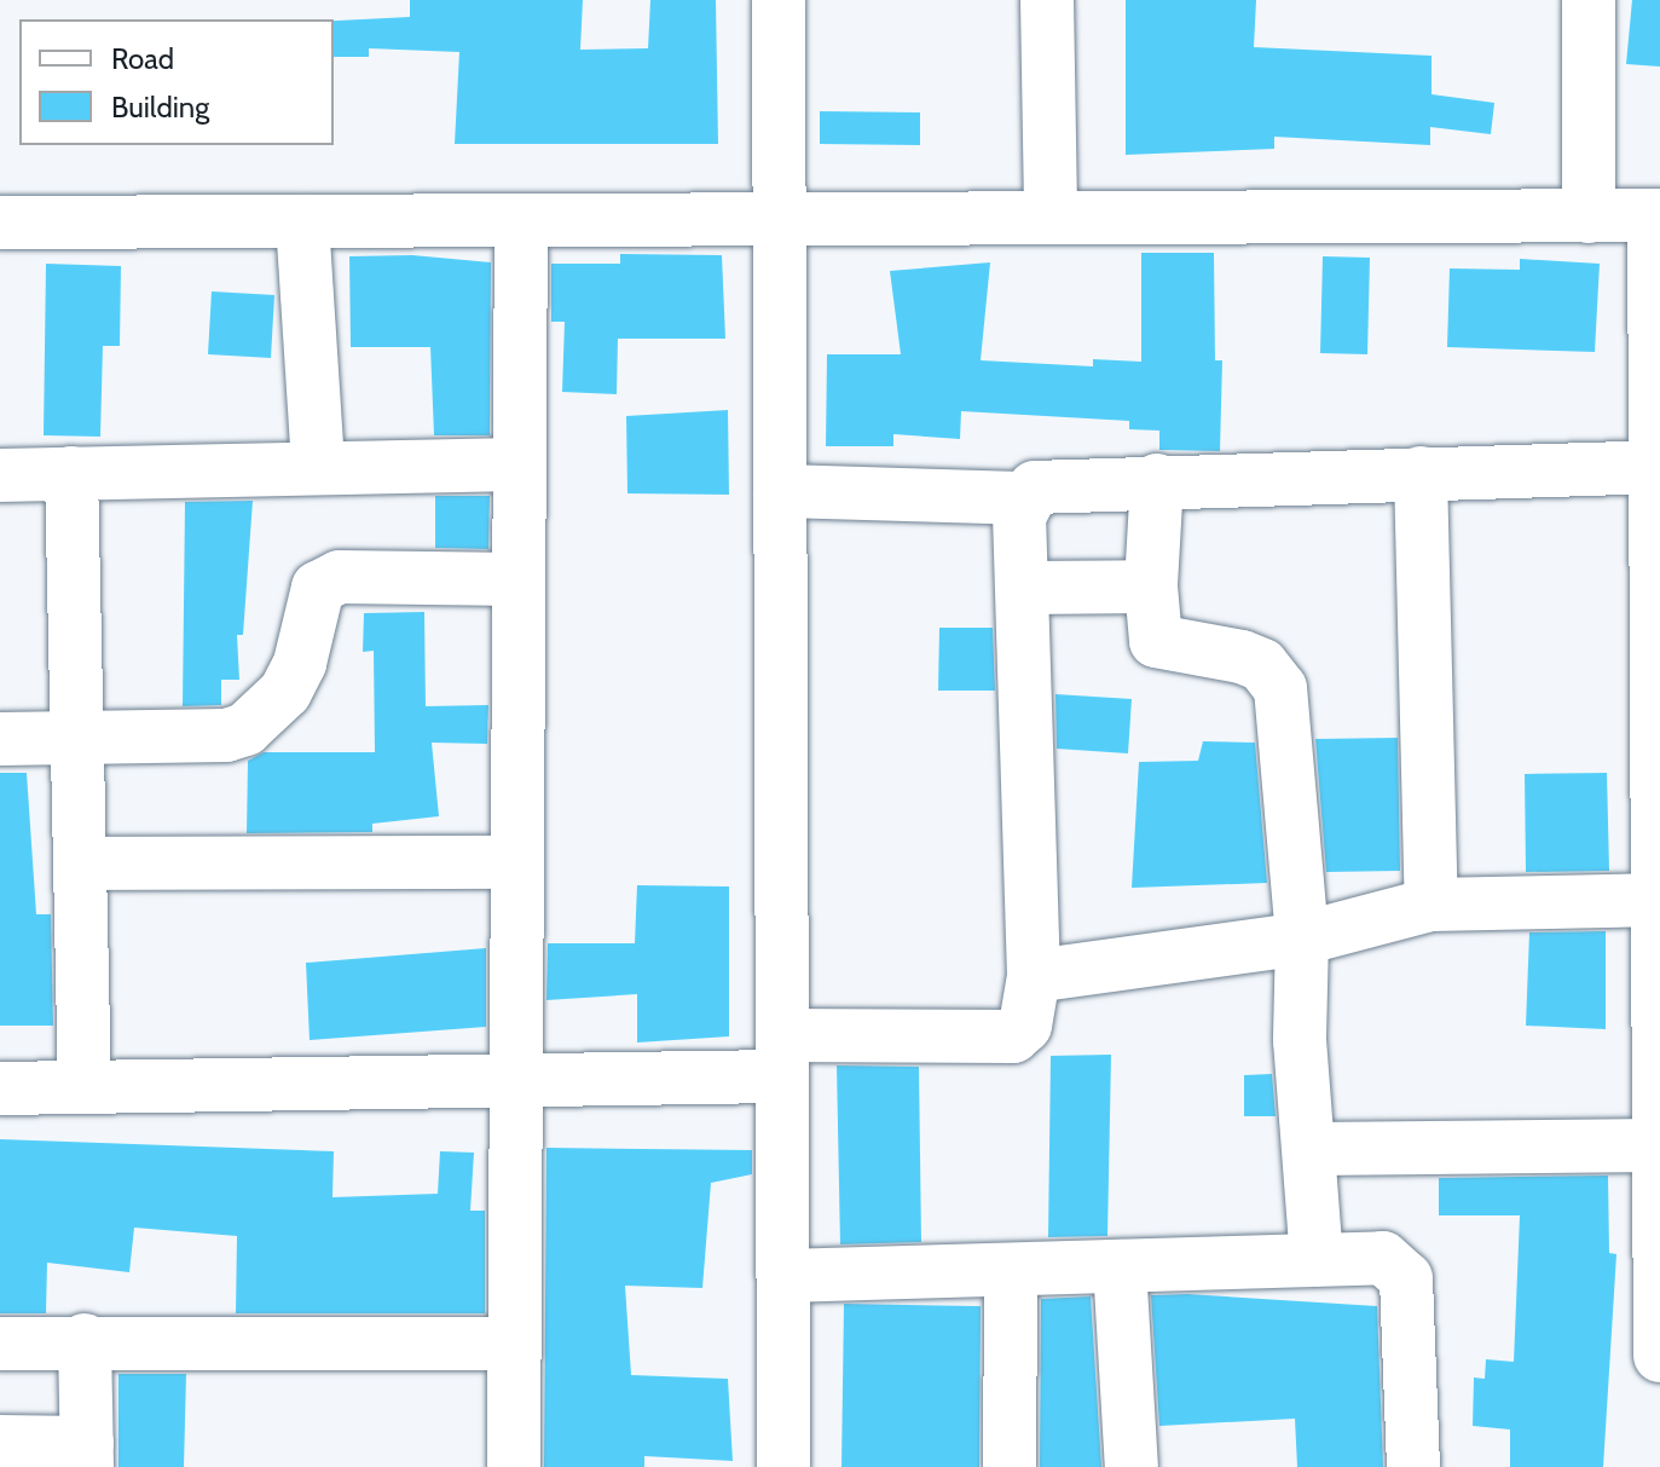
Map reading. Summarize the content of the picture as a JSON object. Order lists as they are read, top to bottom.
{
  "legend": ["Road", "Building"]
}
